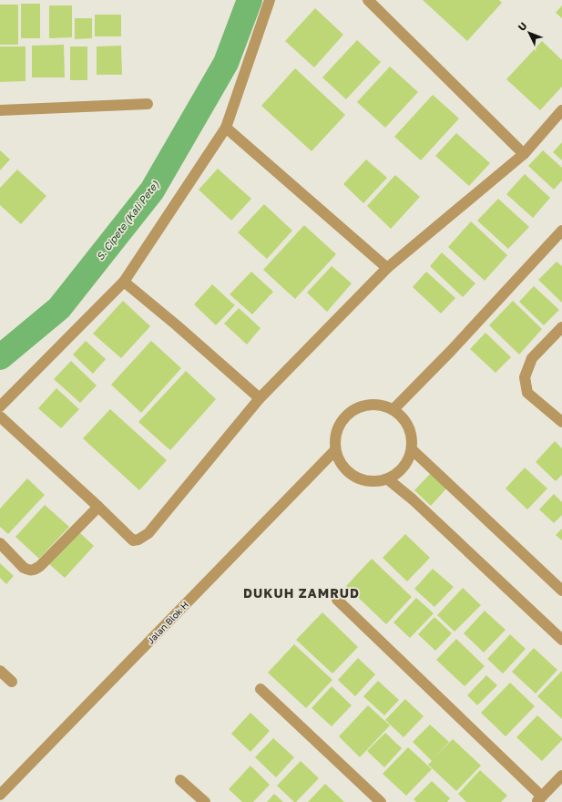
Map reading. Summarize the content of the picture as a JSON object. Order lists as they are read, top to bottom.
{
  "streets": {
    "street": ["Jalan Blok H"]
  },
  "districts": ["DUKUH ZAMRUD"],
  "water": ["S. Cipete (Kali Pete)"],
  "north": "top left"
}
